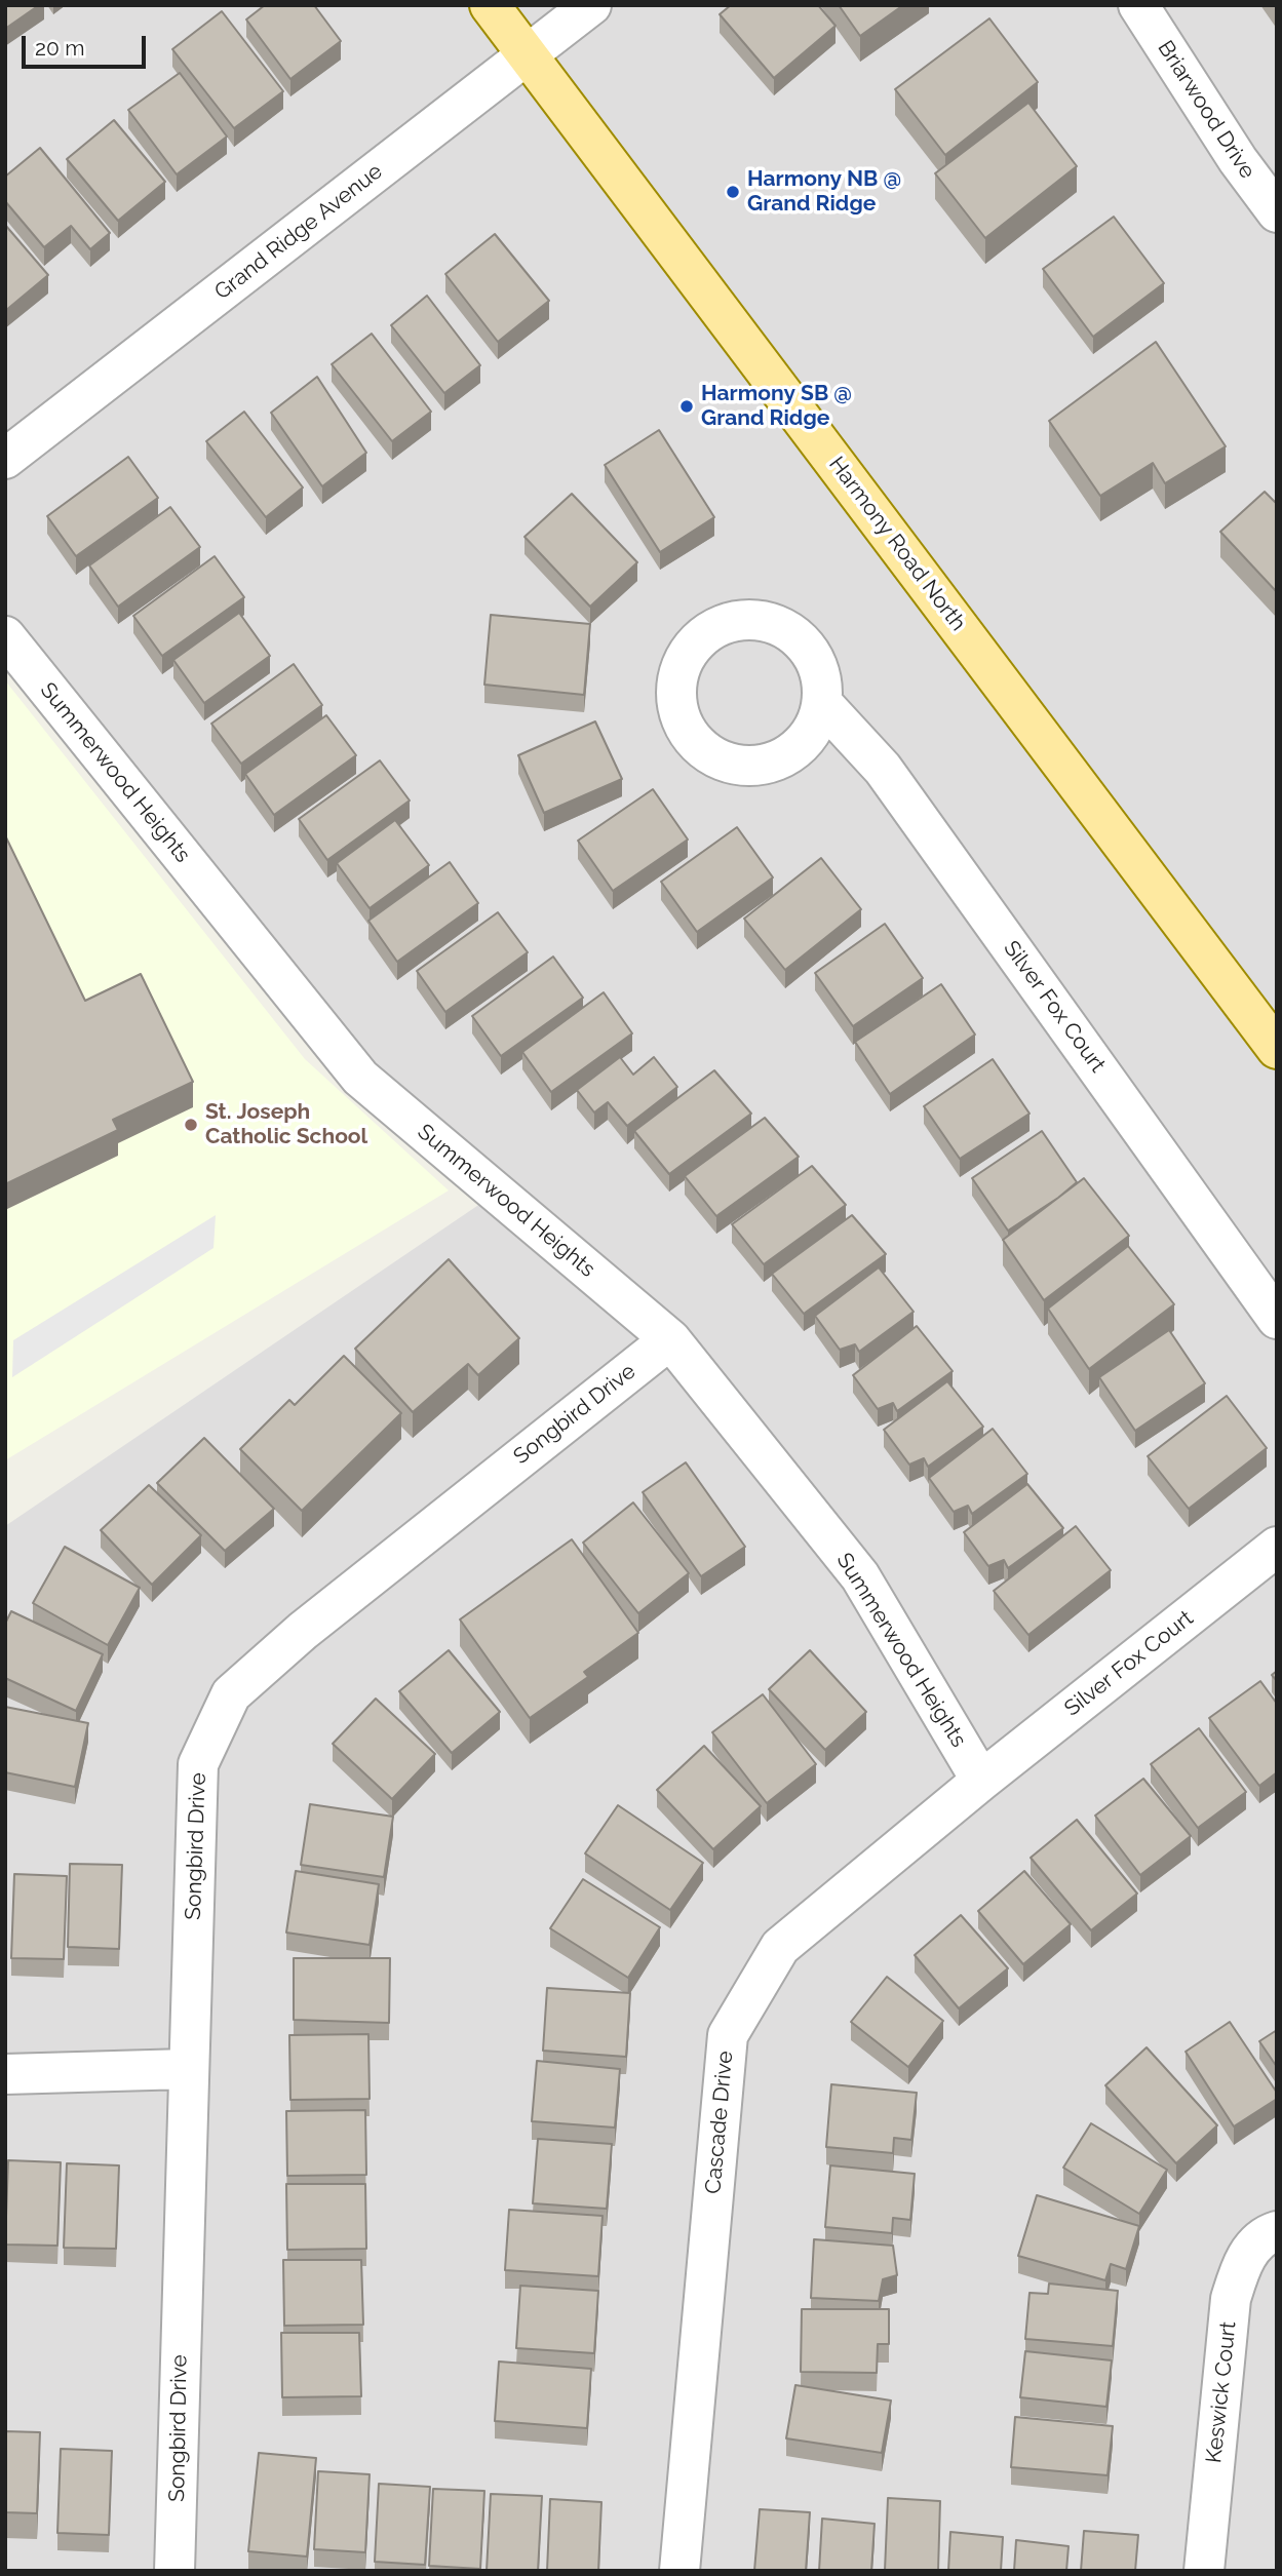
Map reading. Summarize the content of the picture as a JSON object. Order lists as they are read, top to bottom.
{
  "streets": {
    "main road": ["Harmony Road North"],
    "street": [
      "Briarwood Drive",
      "Grand Ridge Avenue",
      "Summerwood Heights",
      "Silver Fox Court",
      "Songbird Drive",
      "Cascade Drive",
      "Keswick Court"
    ]
  },
  "crossings": [
    ["Grand Ridge Avenue", "Harmony Road North"],
    ["Summerwood Heights", "Silver Fox Court"],
    ["Summerwood Heights", "Songbird Drive"],
    ["Summerwood Heights", "Cascade Drive"],
    ["Silver Fox Court", "Cascade Drive"]
  ],
  "places": ["Harmony NB @ Grand Ridge", "Harmony SB @ Grand Ridge", "St. Joseph Catholic School"],
  "scale_bar": "20 m"
}
